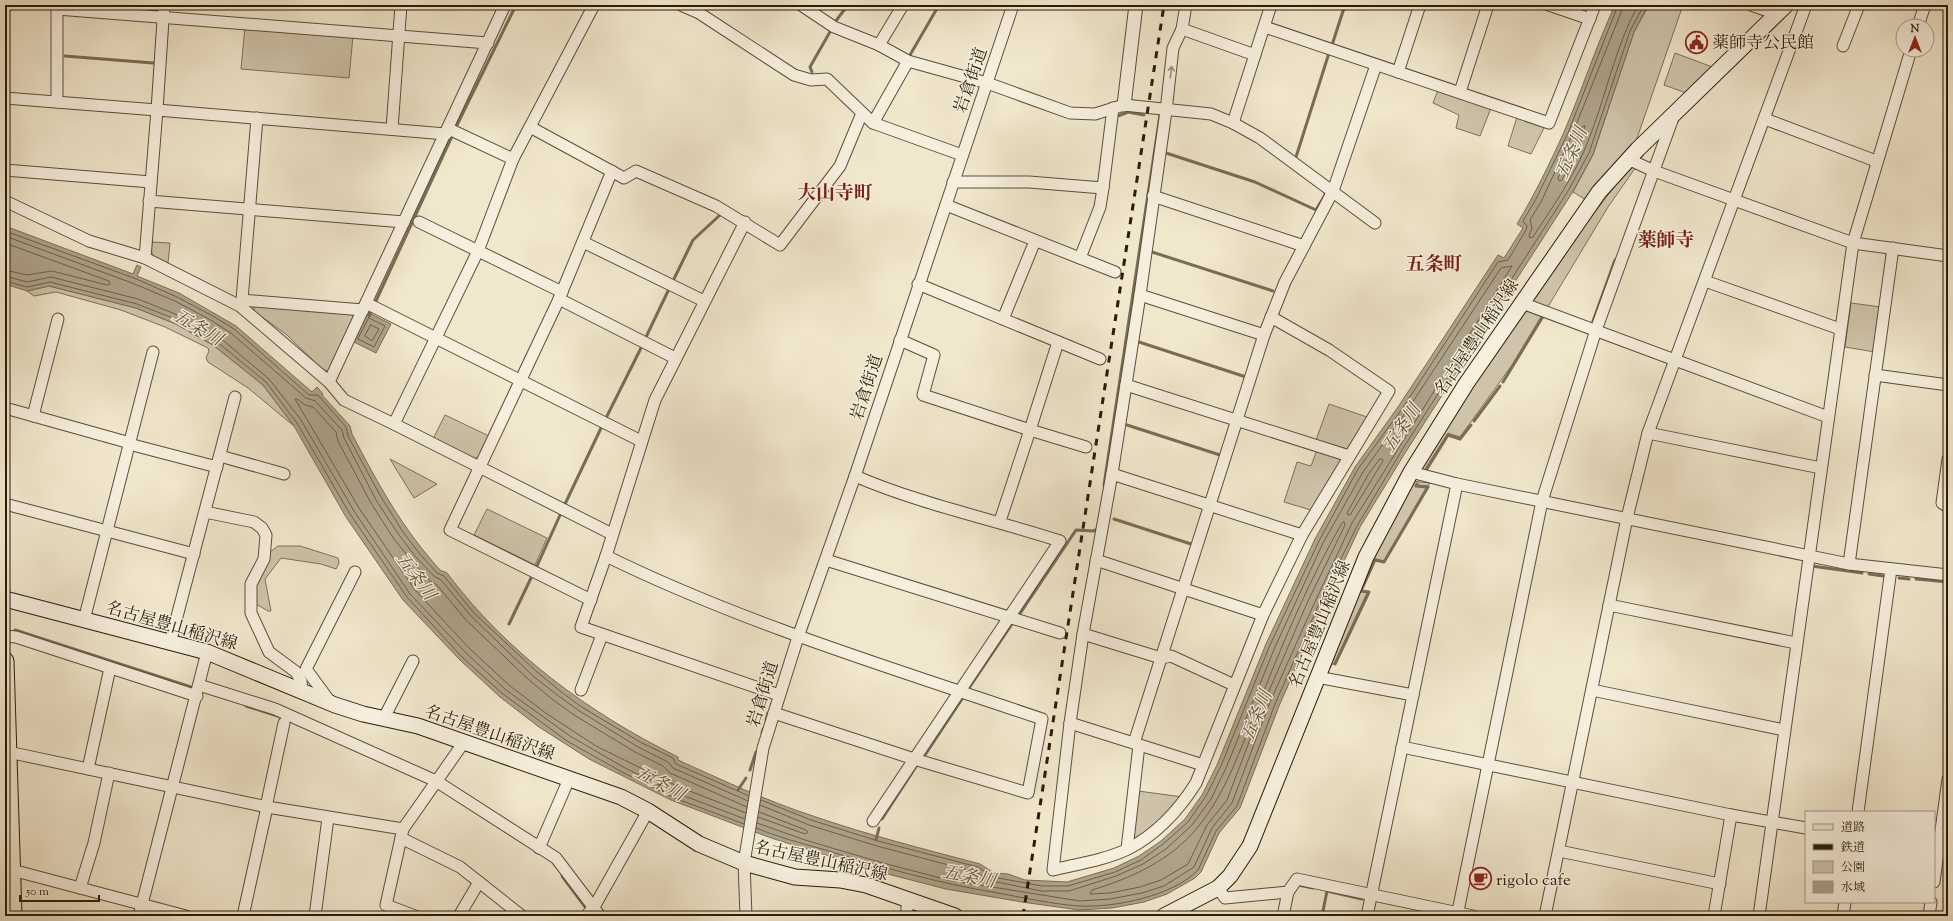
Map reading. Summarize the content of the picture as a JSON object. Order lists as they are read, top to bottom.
{
  "streets": {
    "main road": ["名古屋豊山稲沢線"],
    "street": ["岩倉街道"]
  },
  "crossings": [
    ["岩倉街道", "名古屋豊山稲沢線"]
  ],
  "districts": ["大山寺町", "薬師寺", "五条町"],
  "water": ["五条川"],
  "places": {
    "public building": ["薬師寺公民館"],
    "cafe": ["rigolo cafe"]
  },
  "legend": [
    "道路",
    "鉄道",
    "公園",
    "水域"
  ],
  "scale_bar": "50 m",
  "north": "top"
}
